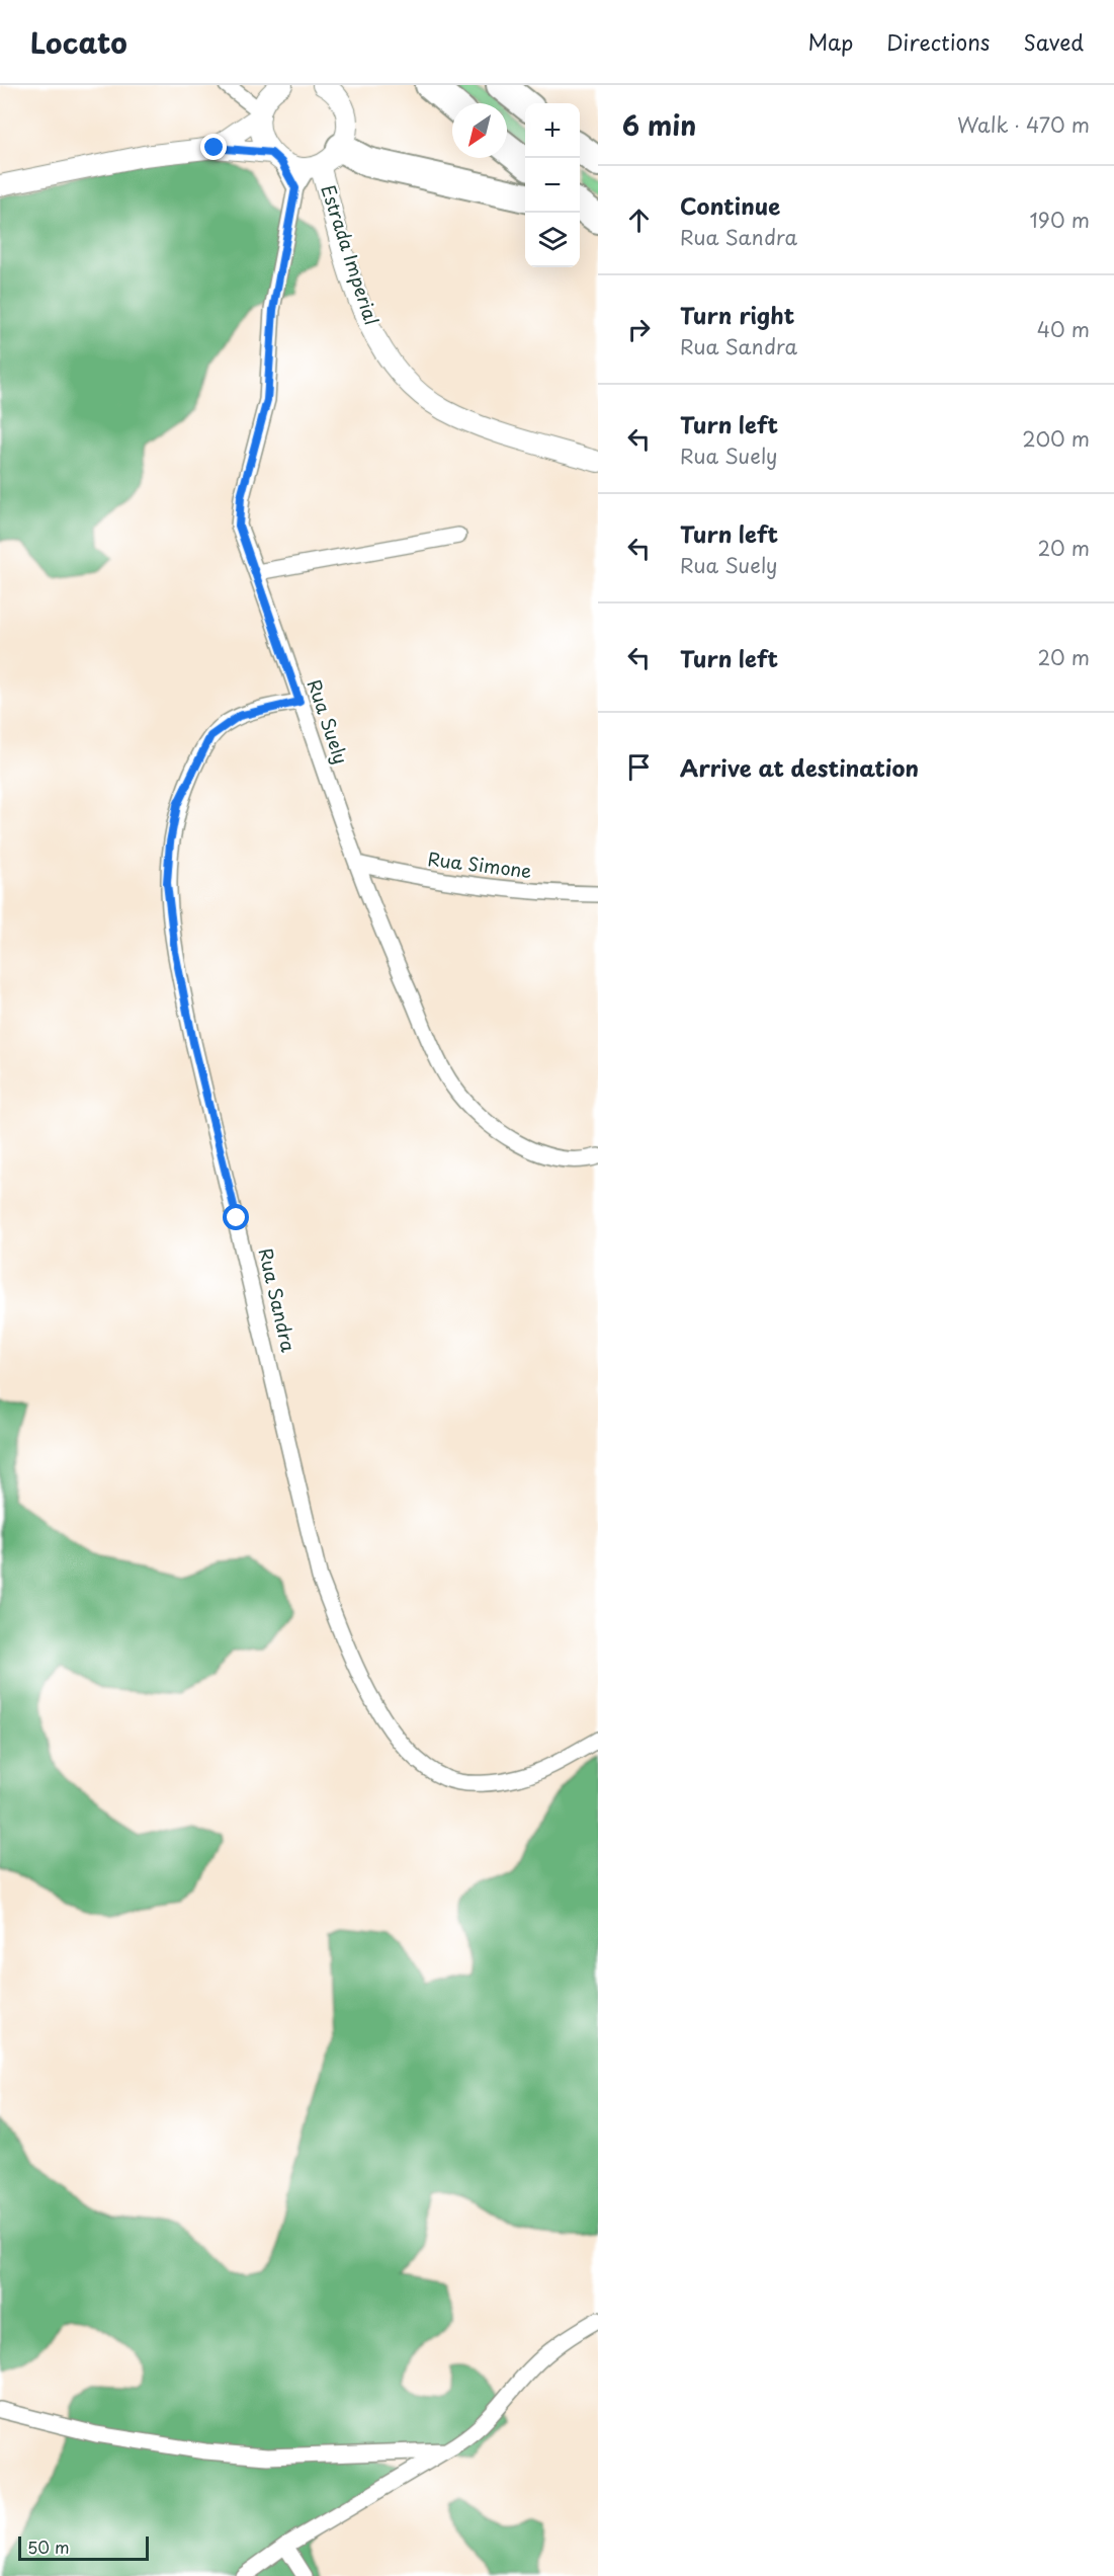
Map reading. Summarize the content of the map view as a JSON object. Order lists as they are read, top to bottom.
{
  "streets": {
    "street": [
      "Estrada Imperial",
      "Rua Suely",
      "Rua Simone",
      "Rua Sandra"
    ]
  },
  "crossings": [
    ["Estrada Imperial", "Rua Suely"],
    ["Rua Suely", "Rua Simone"],
    ["Rua Suely", "Rua Sandra"]
  ],
  "scale_bar": "50 m",
  "north": "bottom left",
  "page": {
    "header": "Locato",
    "nav": ["Map", "Directions", "Saved"],
    "heading": ["6 min", "Walk · 470 m"],
    "map_buttons": ["+", "−"],
    "list": [
      ["Continue", "Rua Sandra", "190 m"],
      ["Turn right", "Rua Sandra", "40 m"],
      ["Turn left", "Rua Suely", "200 m"],
      ["Turn left", "Rua Suely", "20 m"],
      ["Turn left", "20 m"],
      "Arrive at destination"
    ],
    "scale": "50 m"
  }
}
